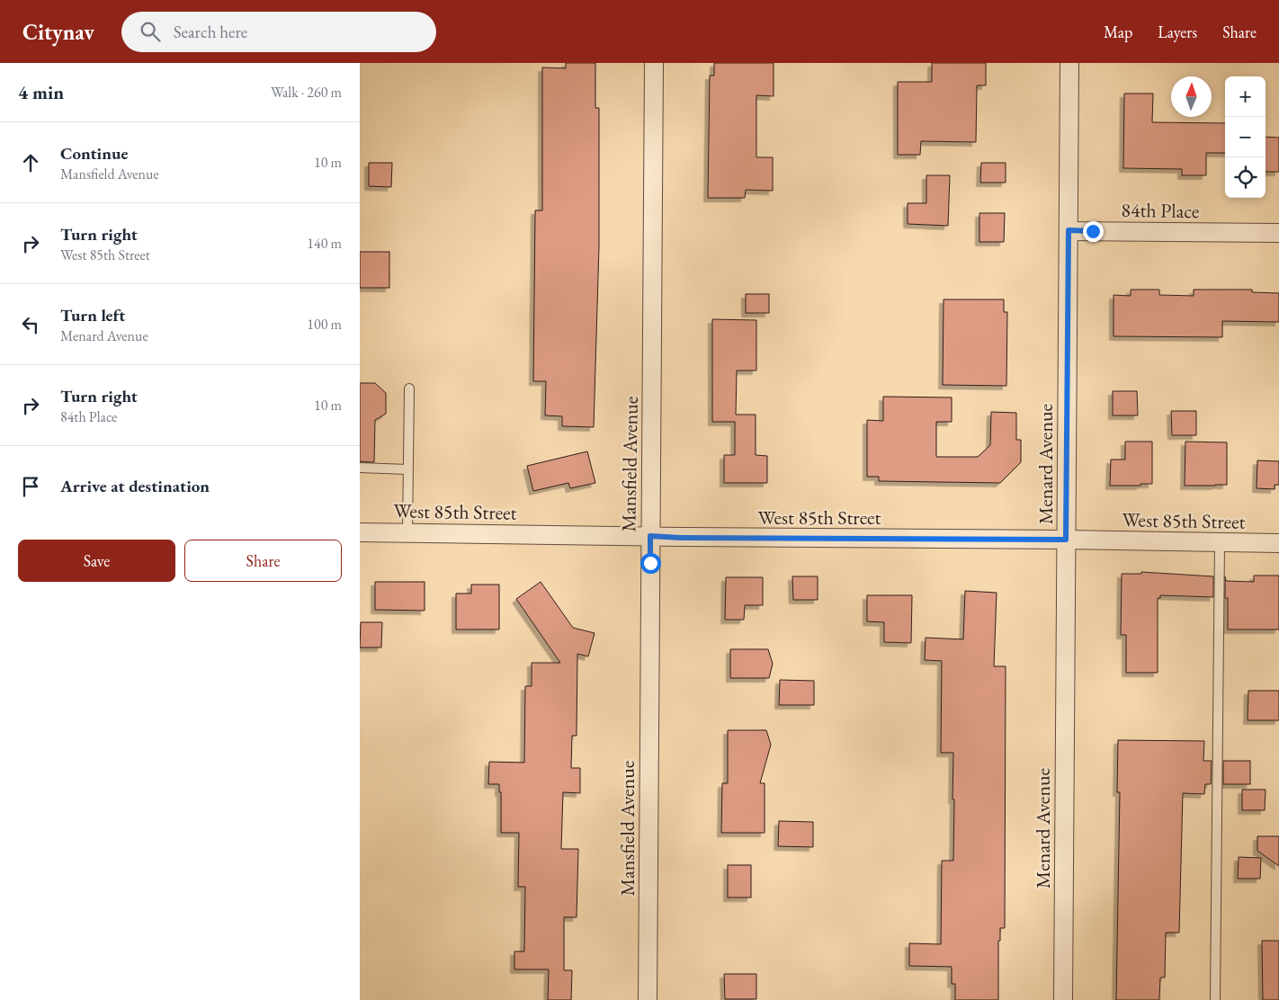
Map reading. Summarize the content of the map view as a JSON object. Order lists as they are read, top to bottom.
{
  "streets": {
    "street": [
      "84th Place",
      "Mansfield Avenue",
      "Menard Avenue",
      "West 85th Street"
    ]
  },
  "crossings": [
    ["84th Place", "Menard Avenue"],
    ["Mansfield Avenue", "West 85th Street"],
    ["Menard Avenue", "West 85th Street"]
  ],
  "north": "top",
  "page": {
    "header": "Citynav",
    "search": "Search here",
    "nav": ["Map", "Layers", "Share"],
    "heading": ["4 min", "Walk · 260 m"],
    "map_buttons": ["+", "−"],
    "list": [
      ["Continue", "Mansfield Avenue", "10 m"],
      ["Turn right", "West 85th Street", "140 m"],
      ["Turn left", "Menard Avenue", "100 m"],
      ["Turn right", "84th Place", "10 m"],
      "Arrive at destination"
    ],
    "buttons": ["Save", "Share"]
  }
}
